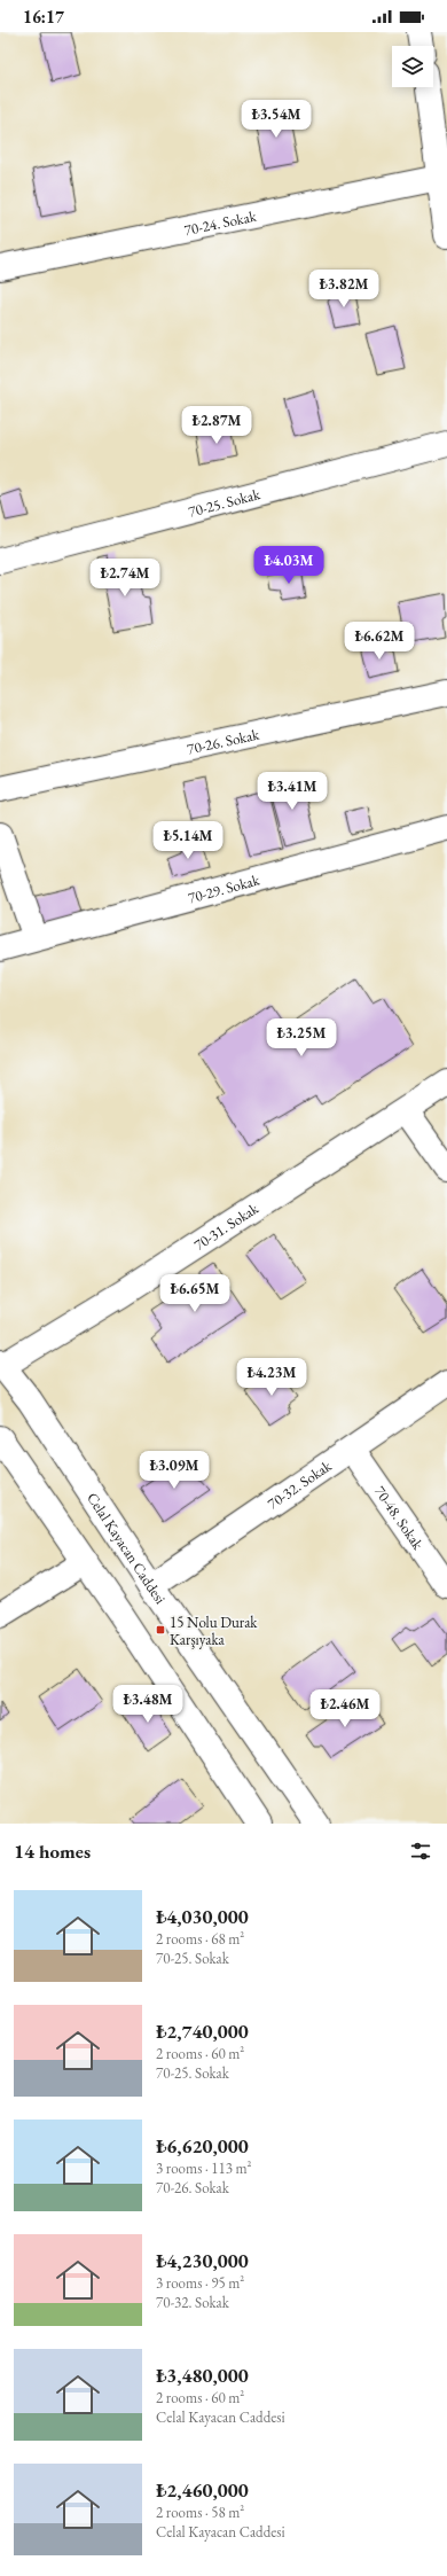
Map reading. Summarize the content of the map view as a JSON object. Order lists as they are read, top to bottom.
{
  "streets": {
    "street": [
      "70-24. Sokak",
      "70-25. Sokak",
      "70-26. Sokak",
      "70-29. Sokak",
      "70-31. Sokak",
      "70-32. Sokak",
      "70-48. Sokak",
      "Celal Kayacan Caddesi"
    ]
  },
  "crossings": [
    ["70-31. Sokak", "Celal Kayacan Caddesi"],
    ["70-32. Sokak", "70-48. Sokak"],
    ["70-32. Sokak", "Celal Kayacan Caddesi"]
  ],
  "places": {
    "transit": ["15 Nolu Durak Karşıyaka"]
  },
  "page": {
    "status": "16:17",
    "price": [
      "₺3.54M",
      "₺3.82M",
      "₺2.87M",
      "₺4.03M",
      "₺2.74M",
      "₺6.62M",
      "₺3.41M",
      "₺5.14M",
      "₺3.25M",
      "₺6.65M",
      "₺4.23M",
      "₺3.09M",
      "₺3.48M",
      "₺2.46M"
    ],
    "heading": "14 homes",
    "list": [
      {
        "name": "₺4,030,000",
        "note": "2 rooms · 68 m² · 70-25. Sokak"
      },
      {
        "name": "₺2,740,000",
        "note": "2 rooms · 60 m² · 70-25. Sokak"
      },
      {
        "name": "₺6,620,000",
        "note": "3 rooms · 113 m² · 70-26. Sokak"
      },
      {
        "name": "₺4,230,000",
        "note": "3 rooms · 95 m² · 70-32. Sokak"
      },
      {
        "name": "₺3,480,000",
        "note": "2 rooms · 60 m² · Celal Kayacan Caddesi"
      },
      {
        "name": "₺2,460,000",
        "note": "2 rooms · 58 m² · Celal Kayacan Caddesi"
      }
    ]
  }
}
